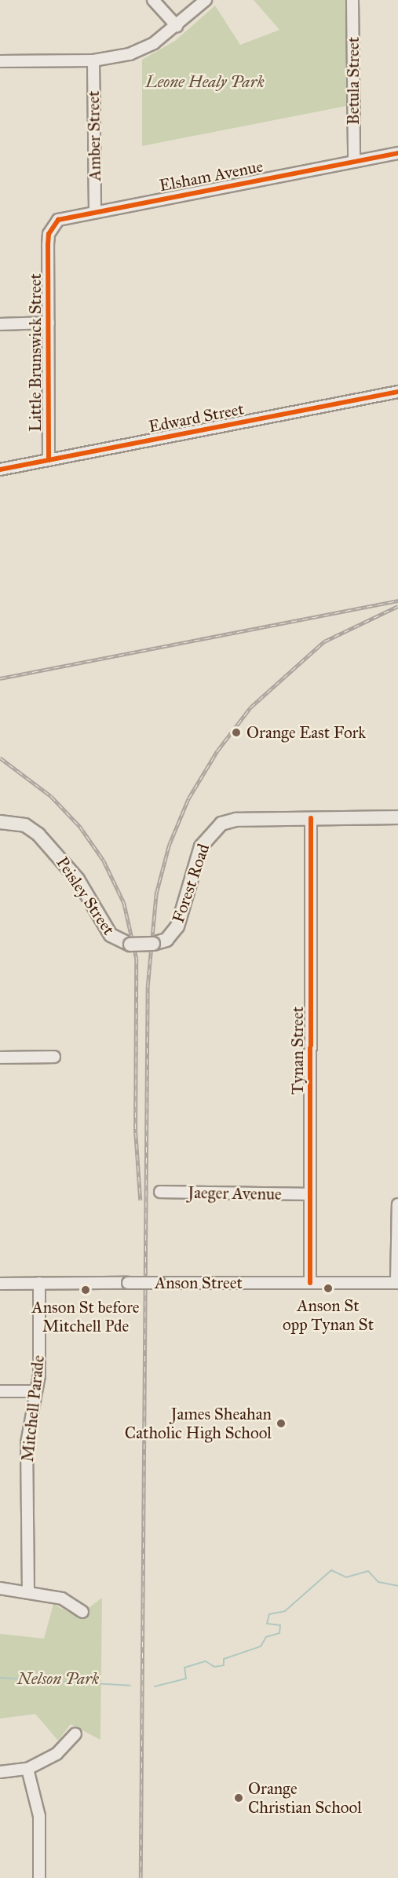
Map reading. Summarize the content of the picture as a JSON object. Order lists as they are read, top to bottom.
{
  "streets": {
    "main road": ["Forest Road", "Peisley Street"],
    "street": [
      "Betula Street",
      "Amber Street",
      "Elsham Avenue",
      "Little Brunswick Street",
      "Edward Street",
      "Tynan Street",
      "Jaeger Avenue",
      "Anson Street",
      "Mitchell Parade"
    ]
  },
  "crossings": [
    ["Betula Street", "Elsham Avenue"],
    ["Amber Street", "Elsham Avenue"],
    ["Elsham Avenue", "Little Brunswick Street"],
    ["Little Brunswick Street", "Edward Street"],
    ["Forest Road", "Peisley Street"],
    ["Forest Road", "Tynan Street"],
    ["Tynan Street", "Jaeger Avenue"],
    ["Tynan Street", "Anson Street"],
    ["Anson Street", "Mitchell Parade"]
  ],
  "parks": ["Leone Healy Park", "Nelson Park"],
  "places": [
    "Orange East Fork",
    "Anson St opp Tynan St",
    "Anson St before Mitchell Pde",
    "James Sheahan Catholic High School",
    "Orange Christian School"
  ]
}
